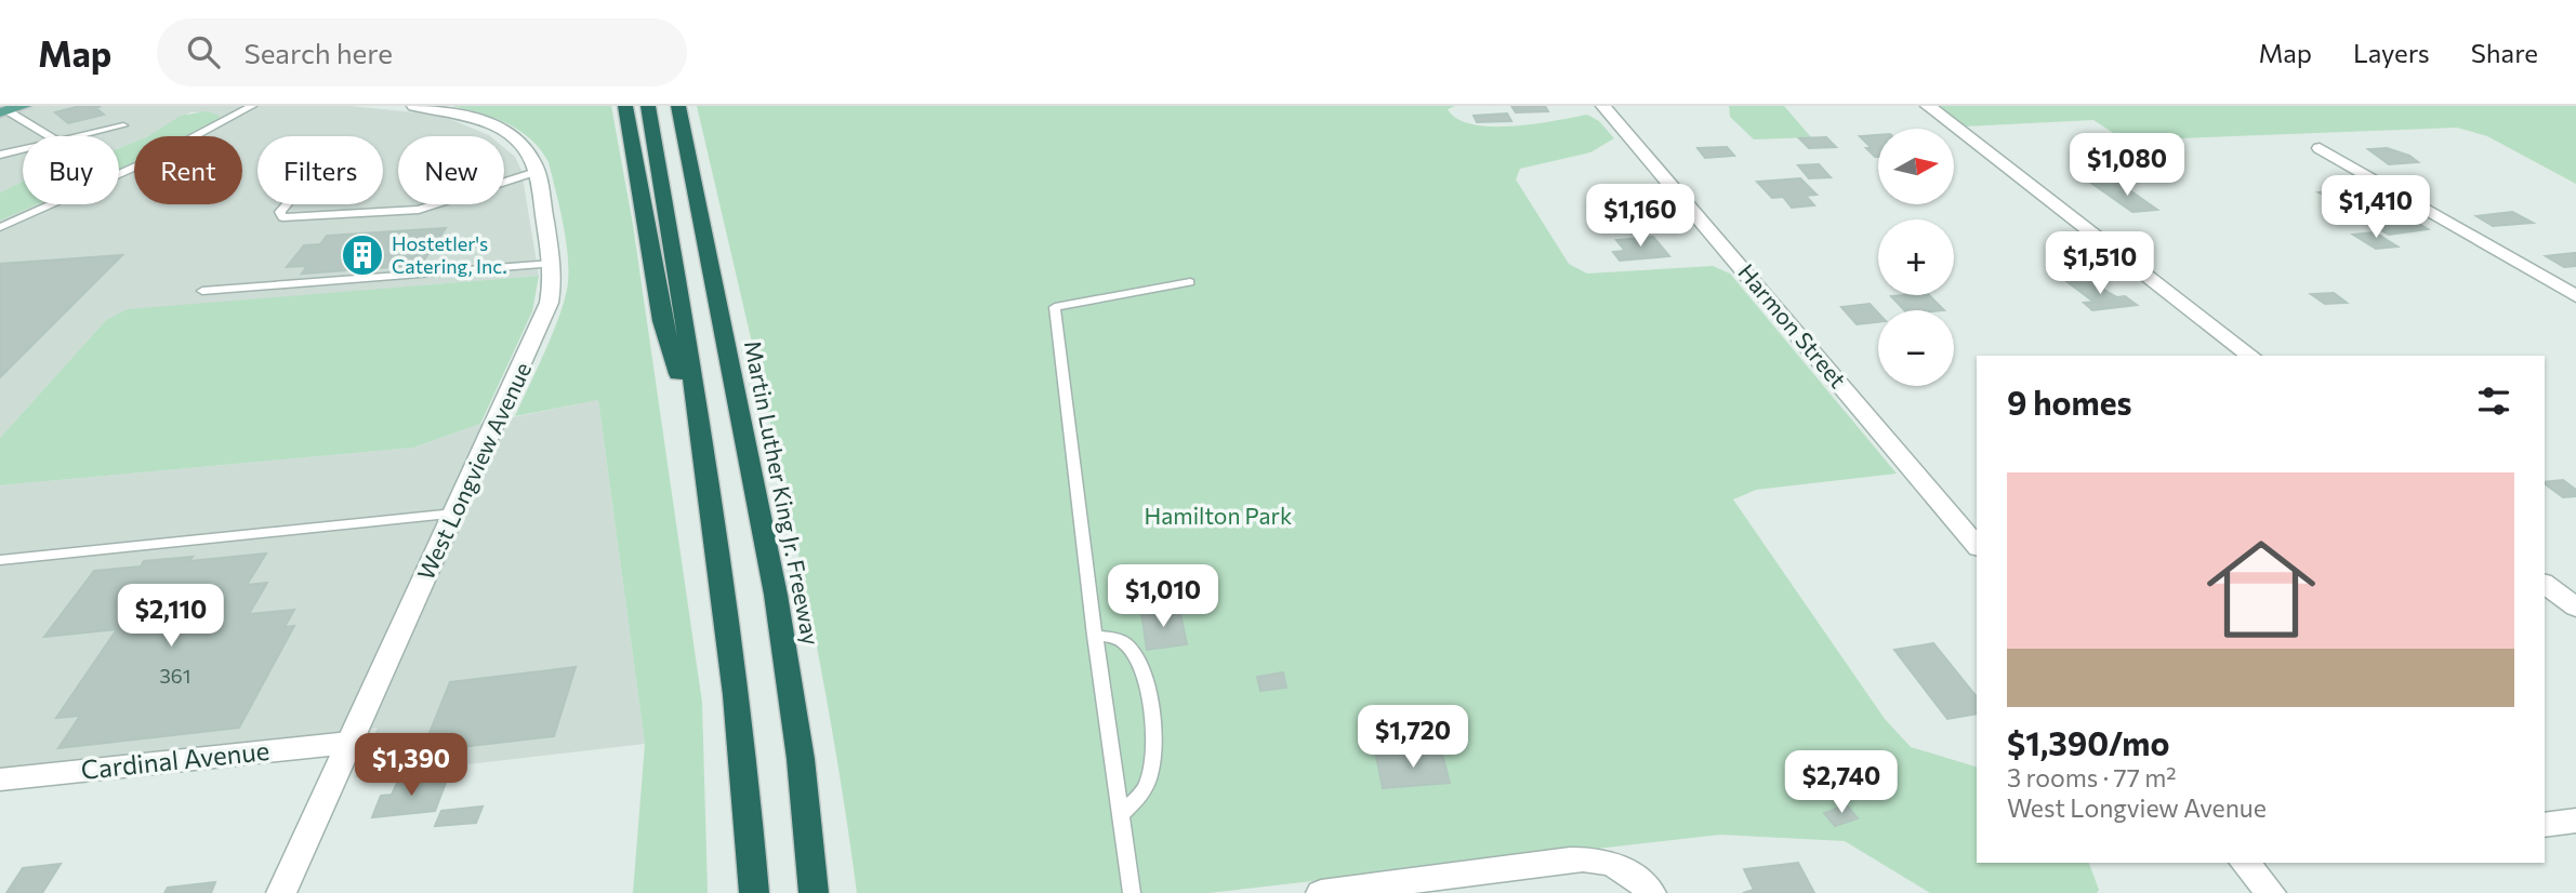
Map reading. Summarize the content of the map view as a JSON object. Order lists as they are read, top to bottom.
{
  "streets": {
    "highway": ["Martin Luther King Jr. Freeway"],
    "street": ["Harmon Street", "West Longview Avenue", "Cardinal Avenue"]
  },
  "crossings": [
    ["West Longview Avenue", "Cardinal Avenue"]
  ],
  "parks": ["Hamilton Park"],
  "places": {
    "building": ["Hostetler's Catering, Inc."]
  },
  "house_numbers": ["361"],
  "north": "right",
  "page": {
    "header": "Map",
    "search": "Search here",
    "nav": ["Map", "Layers", "Share"],
    "map_buttons": ["+", "−"],
    "price": [
      "$1,080",
      "$1,410",
      "$1,160",
      "$1,510",
      "$1,010",
      "$2,110",
      "$1,720",
      "$1,390",
      "$2,740"
    ],
    "chip": [
      "Buy",
      "Rent",
      "Filters",
      "New"
    ],
    "heading": "9 homes",
    "list": [
      {
        "name": "$1,390/mo",
        "note": "3 rooms · 77 m² · West Longview Avenue"
      }
    ]
  }
}
